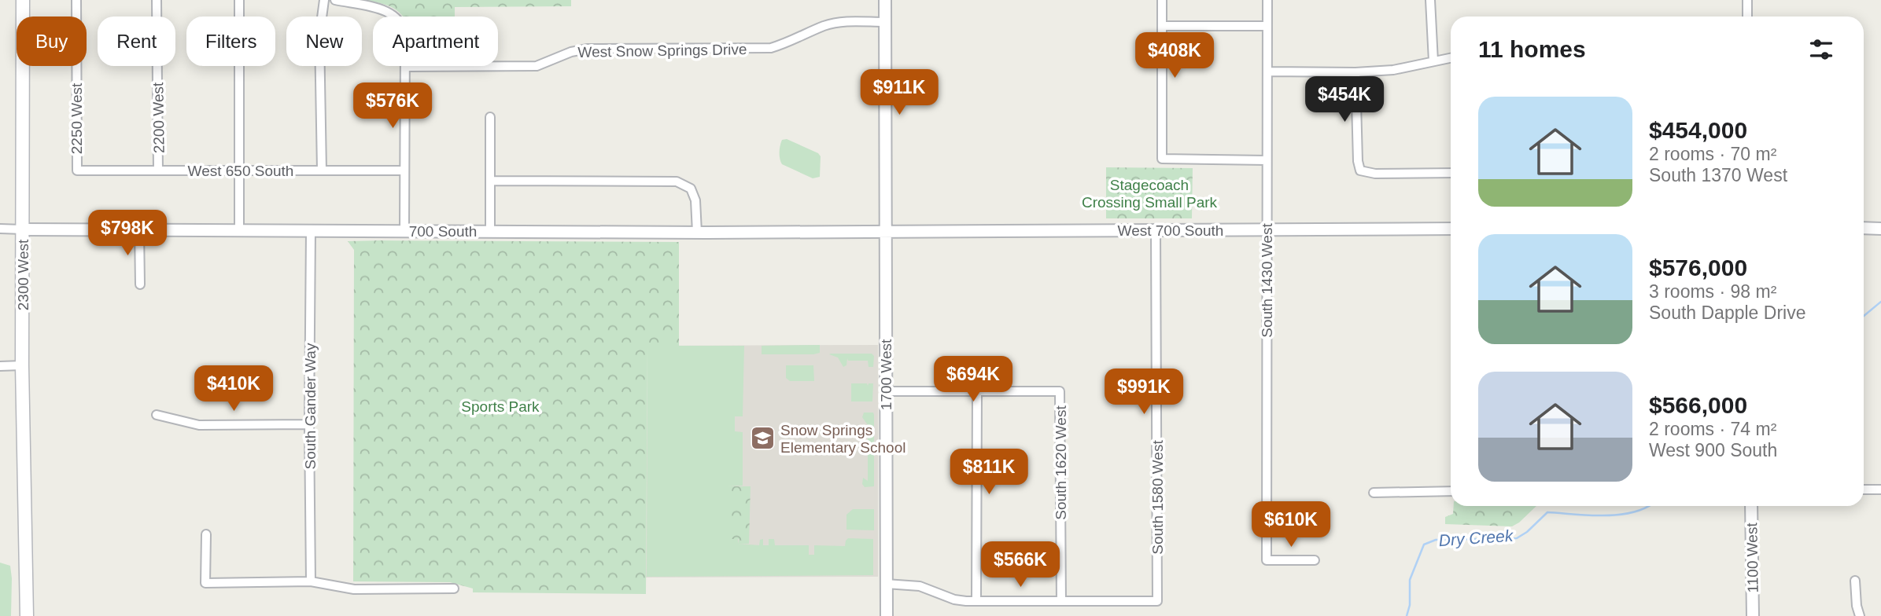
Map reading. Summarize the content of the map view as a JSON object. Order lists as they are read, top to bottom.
{
  "streets": {
    "main road": ["2300 West"],
    "street": [
      "West Snow Springs Drive",
      "2200 West",
      "2250 West",
      "West 650 South",
      "West 700 South",
      "700 South",
      "South 1430 West",
      "1700 West",
      "South Gander Way",
      "South 1620 West",
      "South 1580 West",
      "1100 West"
    ]
  },
  "crossings": [
    ["West Snow Springs Drive", "1700 West"],
    ["2200 West", "West 650 South"],
    ["2250 West", "West 650 South"],
    ["West 700 South", "700 South"],
    ["West 700 South", "South 1430 West"],
    ["West 700 South", "1700 West"],
    ["West 700 South", "South 1580 West"],
    ["700 South", "2300 West"],
    ["700 South", "1700 West"],
    ["700 South", "South Gander Way"],
    ["South 1620 West", "South 1580 West"]
  ],
  "water": ["Dry Creek"],
  "parks": ["Stagecoach Crossing Small Park", "Sports Park"],
  "places": {
    "school or university": ["Snow Springs Elementary School"]
  },
  "page": {
    "chip": [
      "Buy",
      "Rent",
      "Filters",
      "New",
      "Apartment"
    ],
    "heading": "11 homes",
    "price": [
      "$408K",
      "$911K",
      "$454K",
      "$576K",
      "$798K",
      "$694K",
      "$410K",
      "$991K",
      "$811K",
      "$610K",
      "$566K"
    ],
    "list": [
      {
        "name": "$454,000",
        "note": "2 rooms · 70 m² · South 1370 West"
      },
      {
        "name": "$576,000",
        "note": "3 rooms · 98 m² · South Dapple Drive"
      },
      {
        "name": "$566,000",
        "note": "2 rooms · 74 m² · West 900 South"
      }
    ]
  }
}
